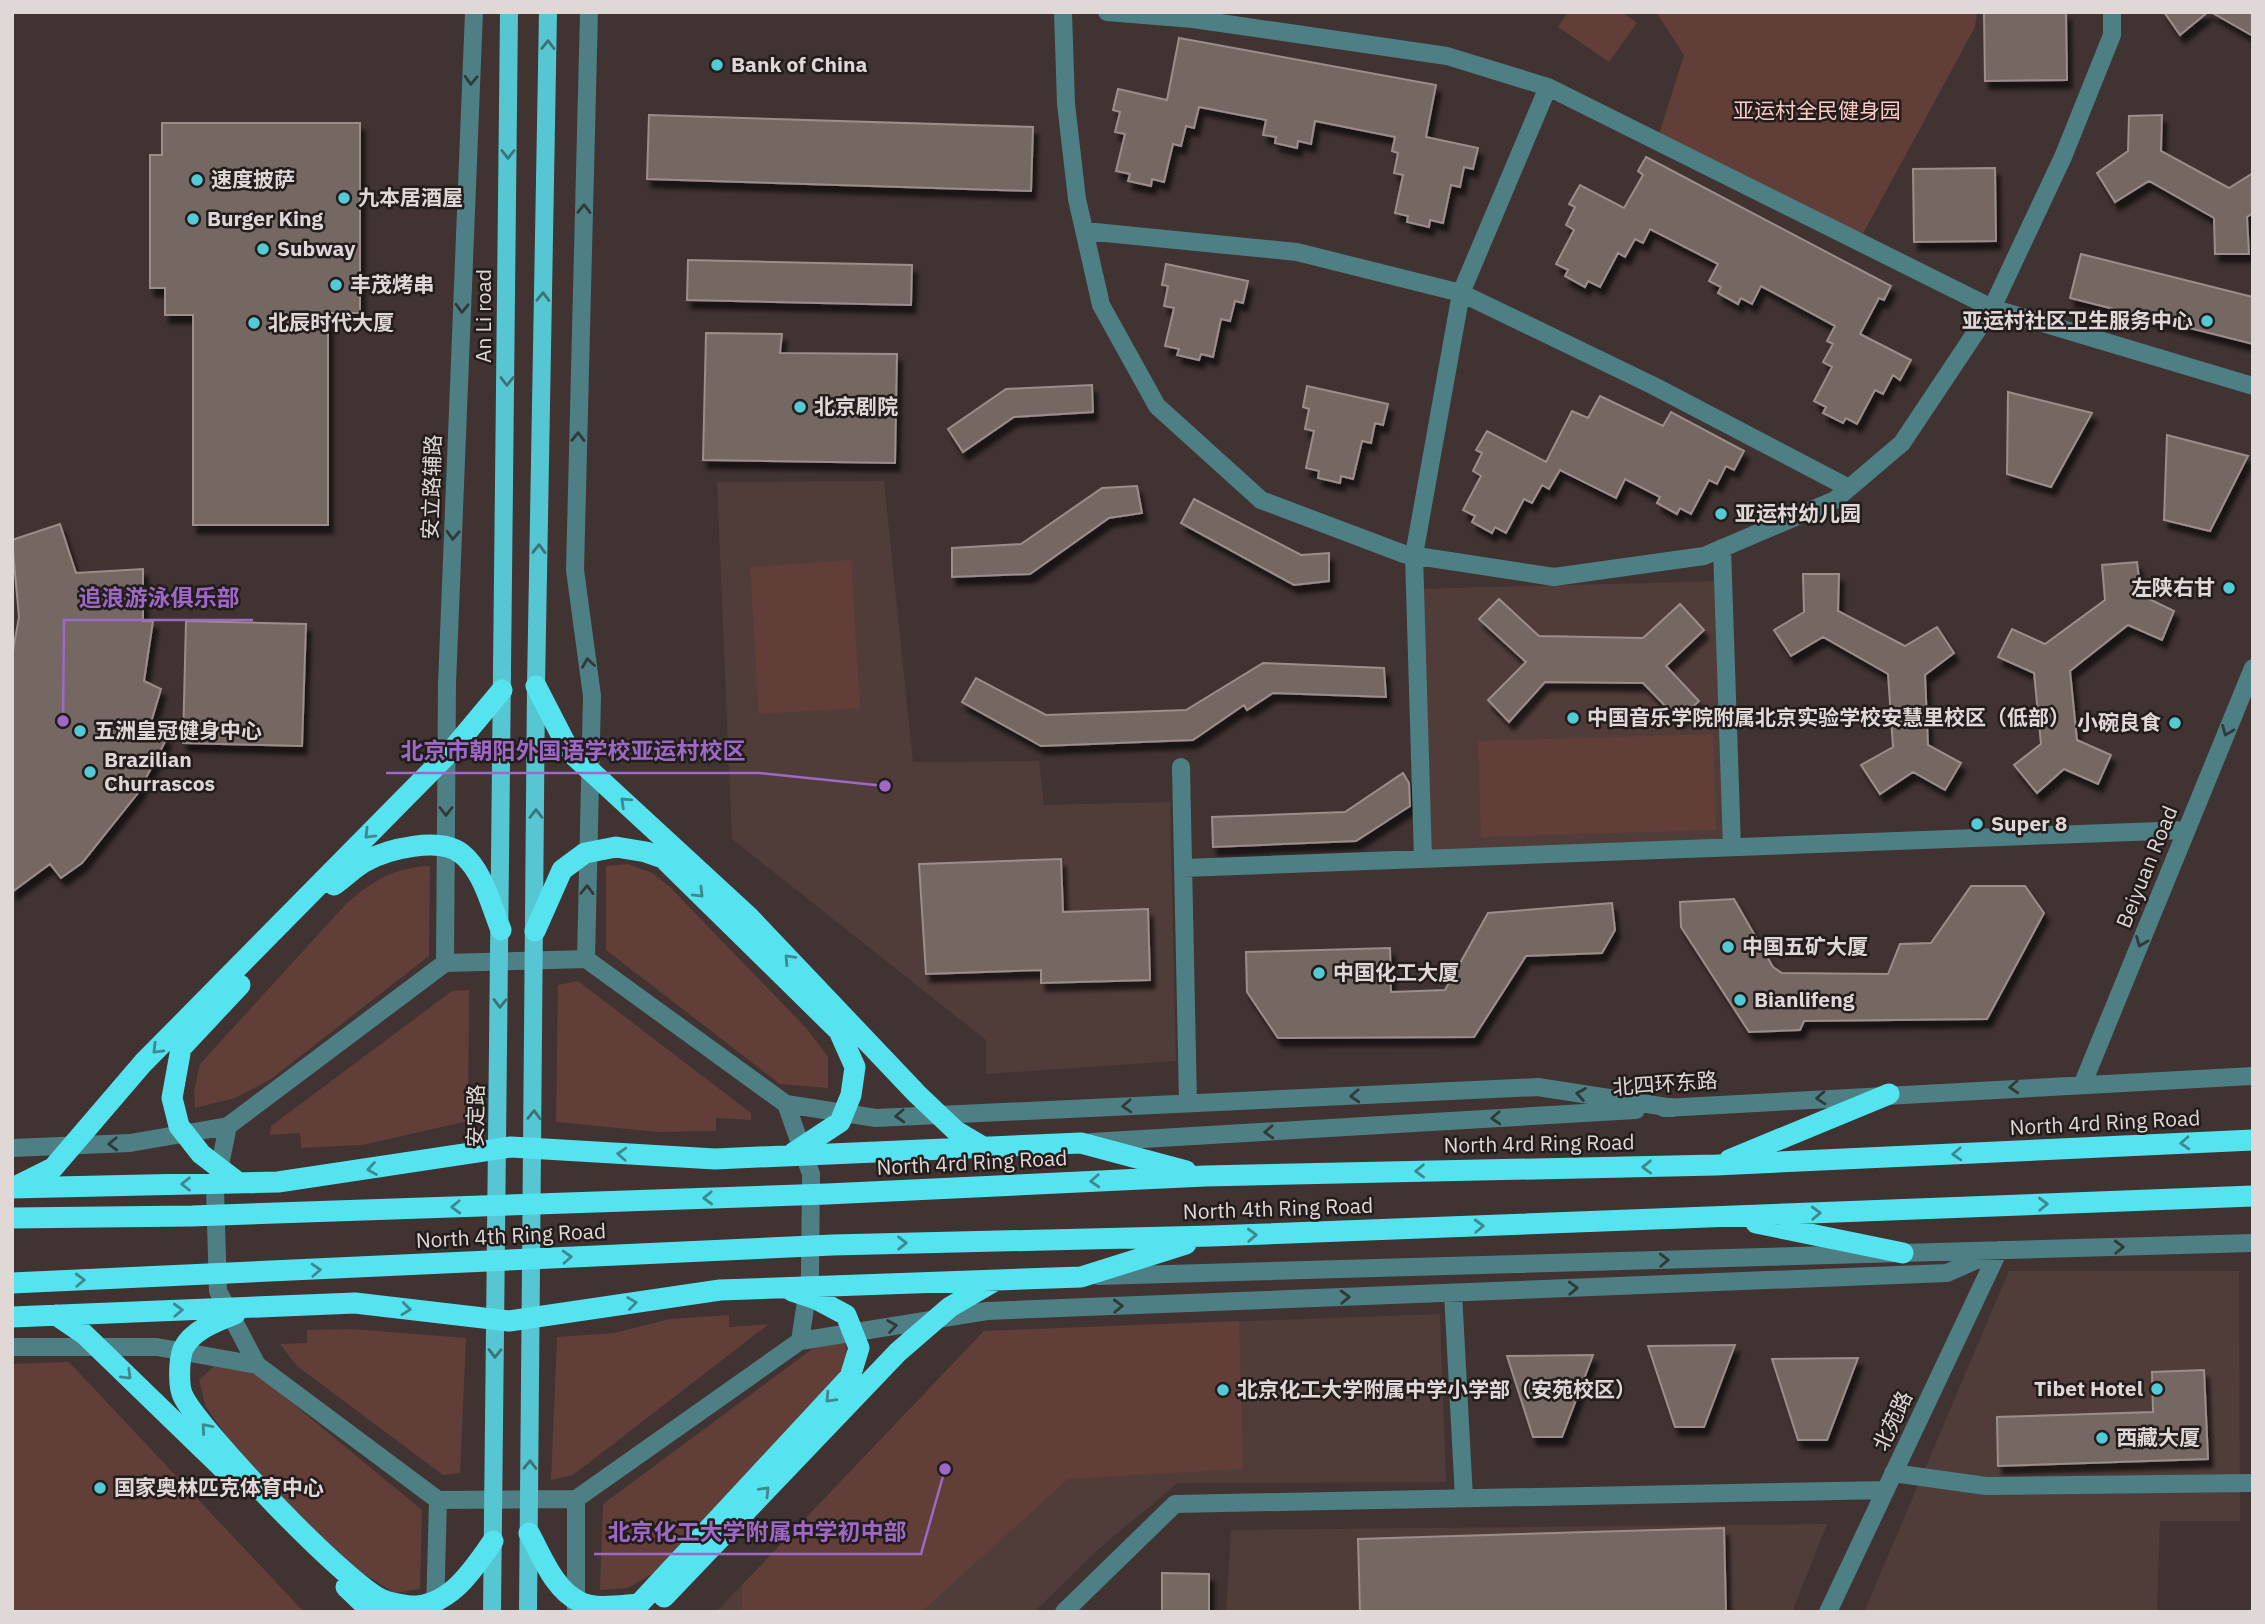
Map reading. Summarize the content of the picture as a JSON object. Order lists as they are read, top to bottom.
{
  "streets": {
    "highway": ["North 4rd Ring Road", "North 4th Ring Road"],
    "main road": ["An Li road", "安定路"],
    "street": [
      "安立路辅路",
      "Beiyuan Road",
      "北四环东路",
      "北苑路"
    ]
  },
  "crossings": [
    ["An Li road", "安定路"],
    ["Beiyuan Road", "北四环东路"],
    ["North 4rd Ring Road", "North 4th Ring Road"]
  ],
  "one_way": ["Beiyuan Road"],
  "parks": ["亚运村全民健身园"],
  "places": [
    "Bank of China",
    "速度披萨",
    "九本居酒屋",
    "Burger King",
    "Subway",
    "丰茂烤串",
    "亚运村社区卫生服务中心",
    "北辰时代大厦",
    "北京剧院",
    "亚运村幼儿园",
    "左陕右甘",
    "中国音乐学院附属北京实验学校安慧里校区（低部）",
    "追浪游泳俱乐部",
    "小碗良食",
    "五洲皇冠健身中心",
    "Brazilian Churrascos",
    "北京市朝阳外国语学校亚运村校区",
    "Super 8",
    "中国五矿大厦",
    "中国化工大厦",
    "Bianlifeng",
    "Tibet Hotel",
    "北京化工大学附属中学小学部（安苑校区）",
    "西藏大厦",
    "北京化工大学附属中学初中部",
    "国家奥林匹克体育中心"
  ]
}
